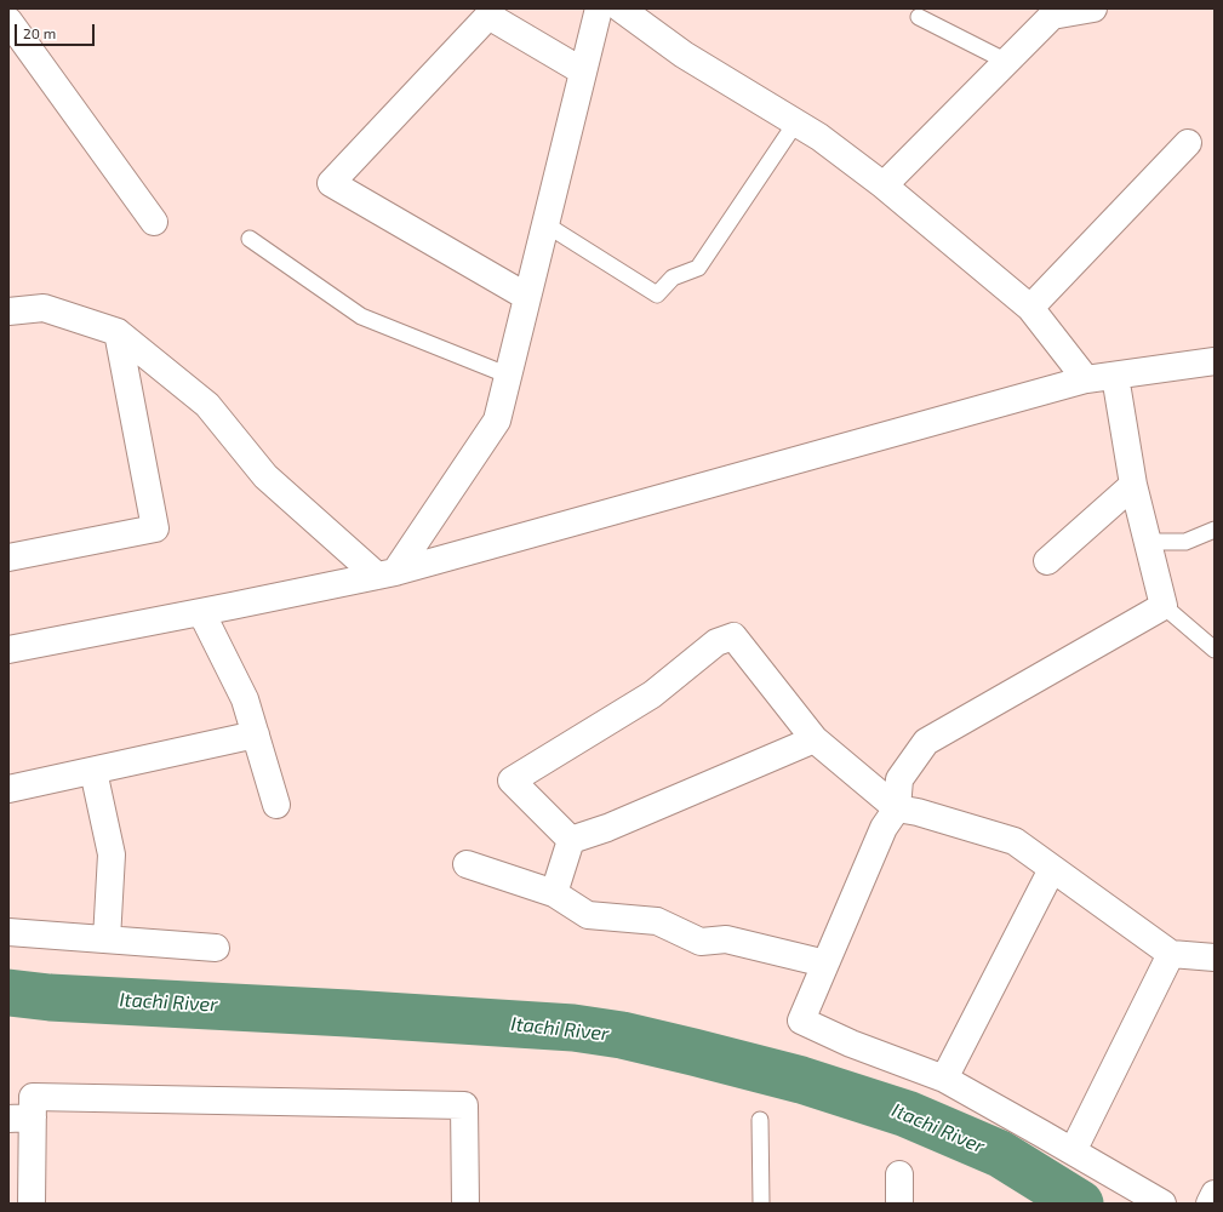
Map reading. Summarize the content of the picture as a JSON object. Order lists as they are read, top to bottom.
{
  "water": ["Itachi River"],
  "scale_bar": "20 m"
}
